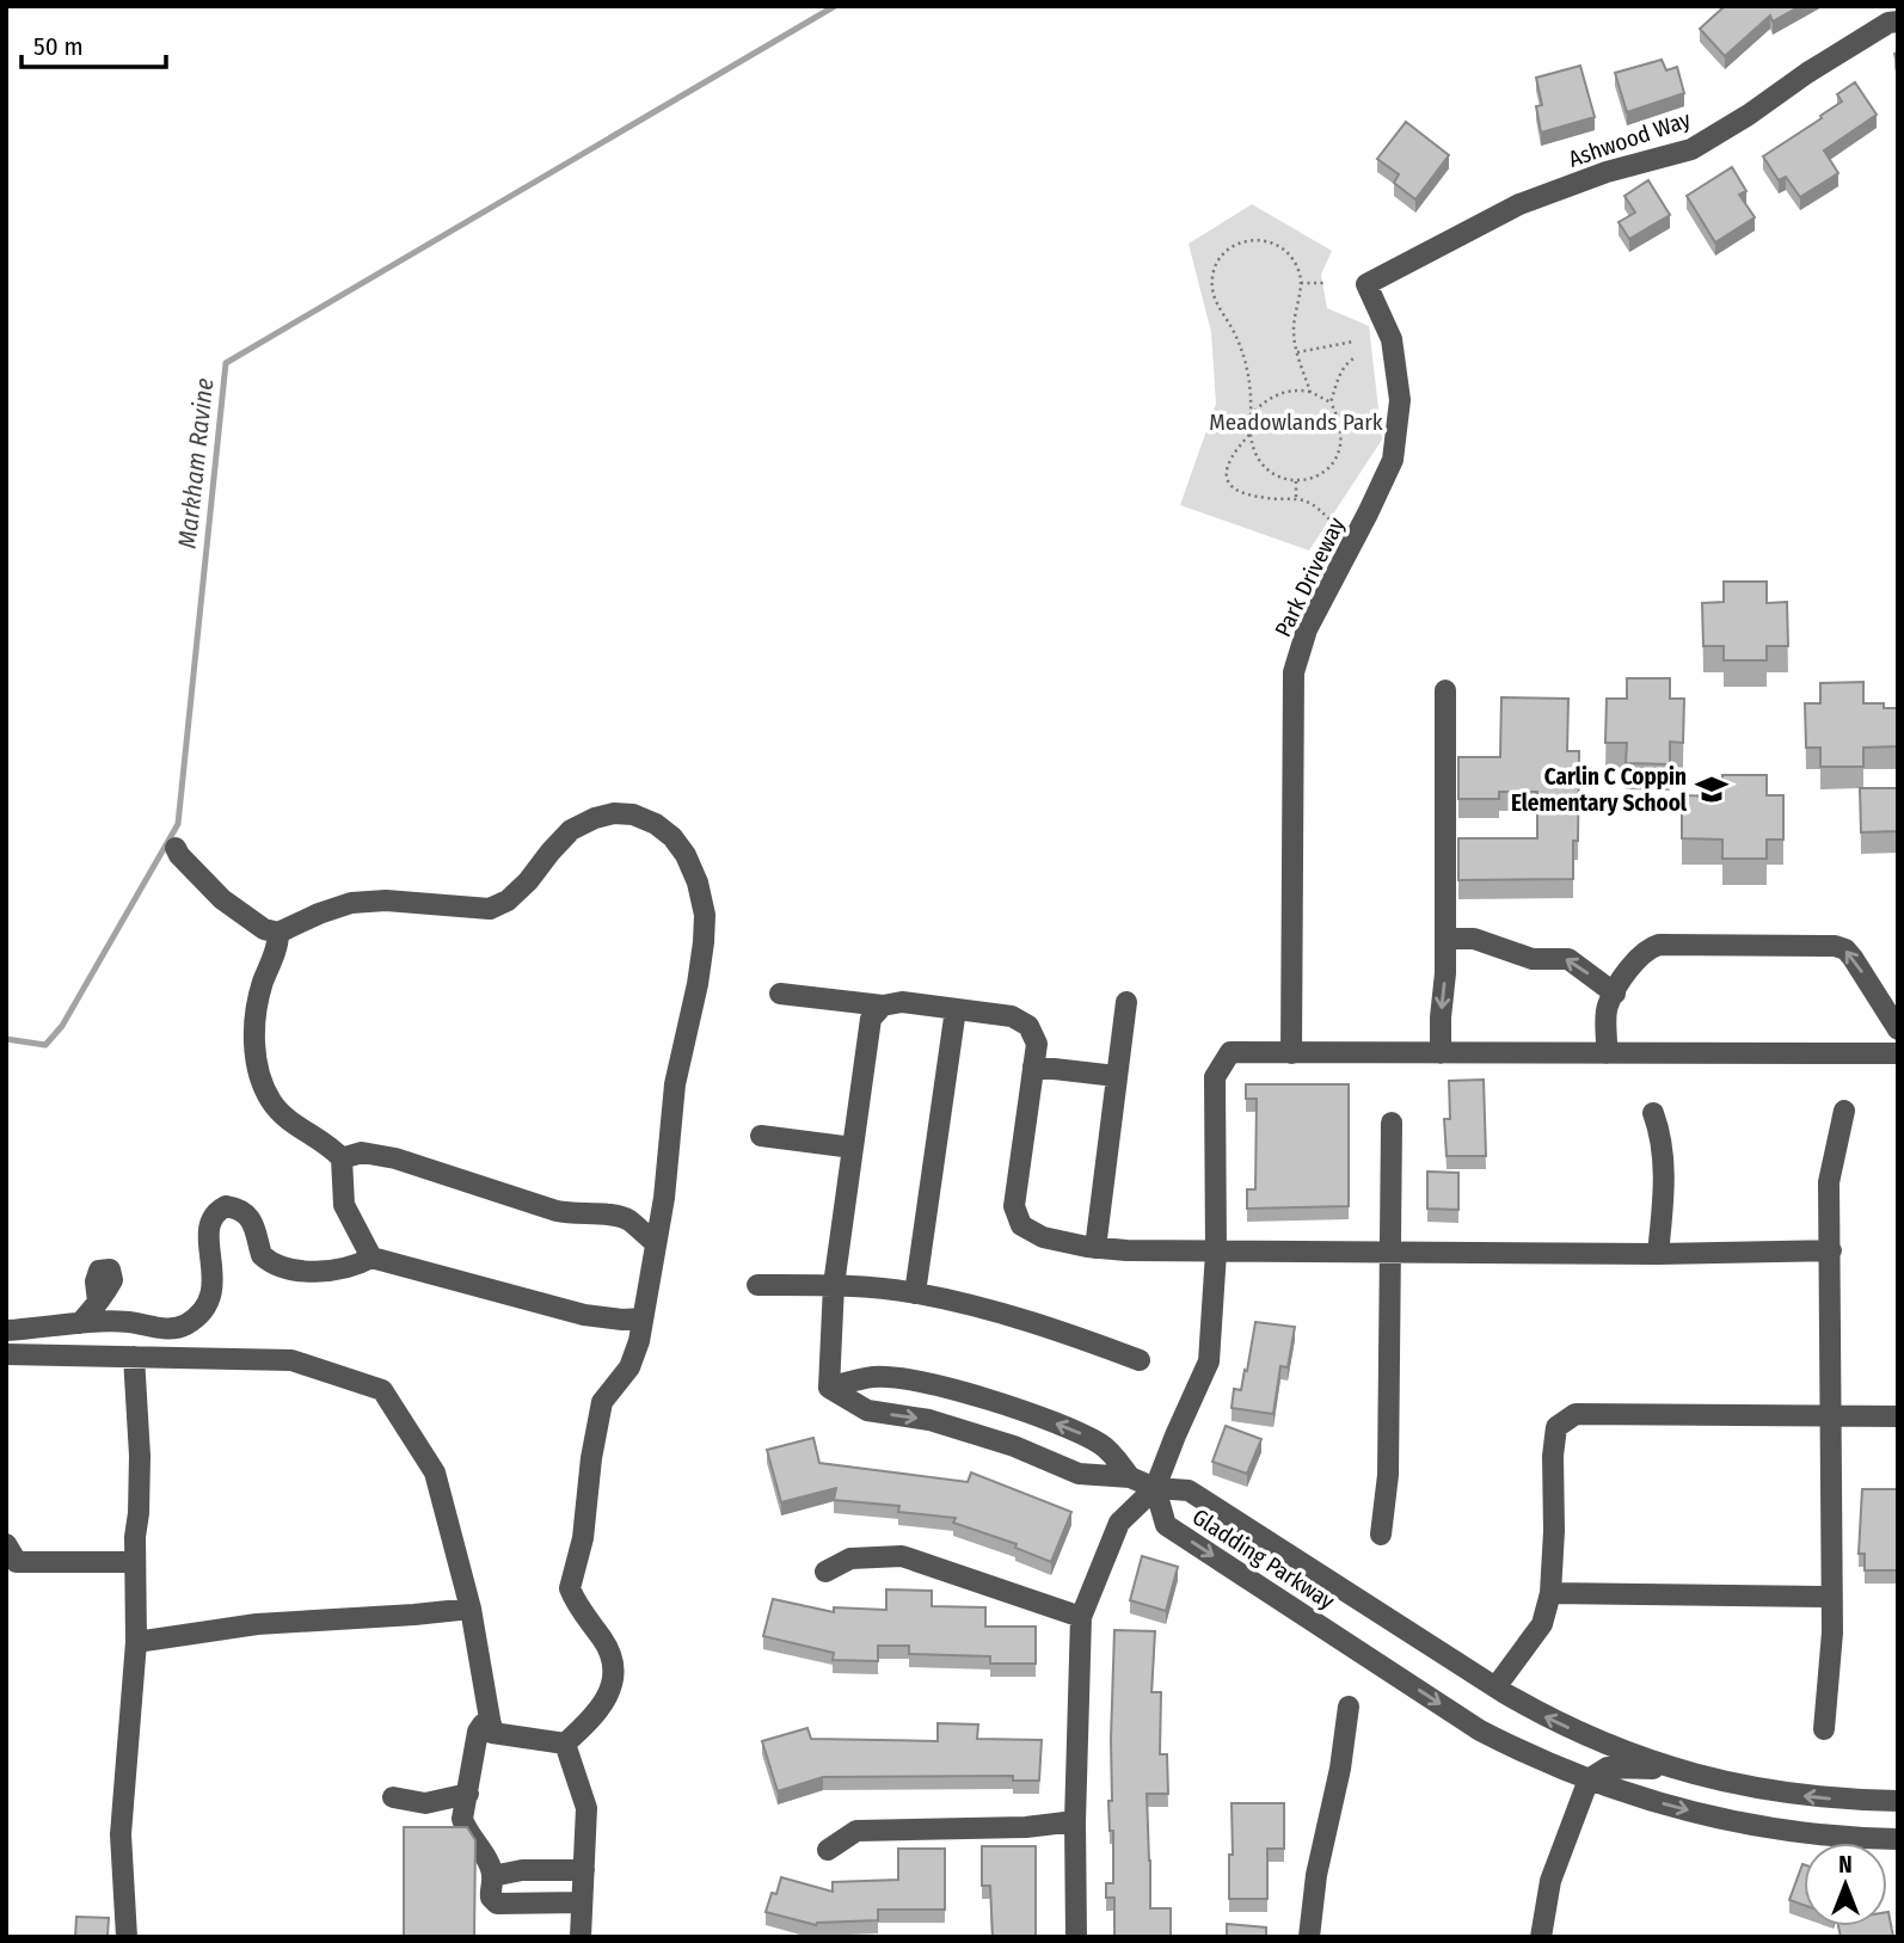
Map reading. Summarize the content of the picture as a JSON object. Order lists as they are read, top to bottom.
{
  "streets": {
    "street": ["Ashwood Way", "Park Driveway", "Gladding Parkway"]
  },
  "crossings": [
    ["Ashwood Way", "Park Driveway"]
  ],
  "water": ["Markham Ravine"],
  "parks": ["Meadowlands Park"],
  "places": {
    "school or university": ["Carlin C Coppin Elementary School"]
  },
  "scale_bar": "50 m",
  "north": "top"
}
